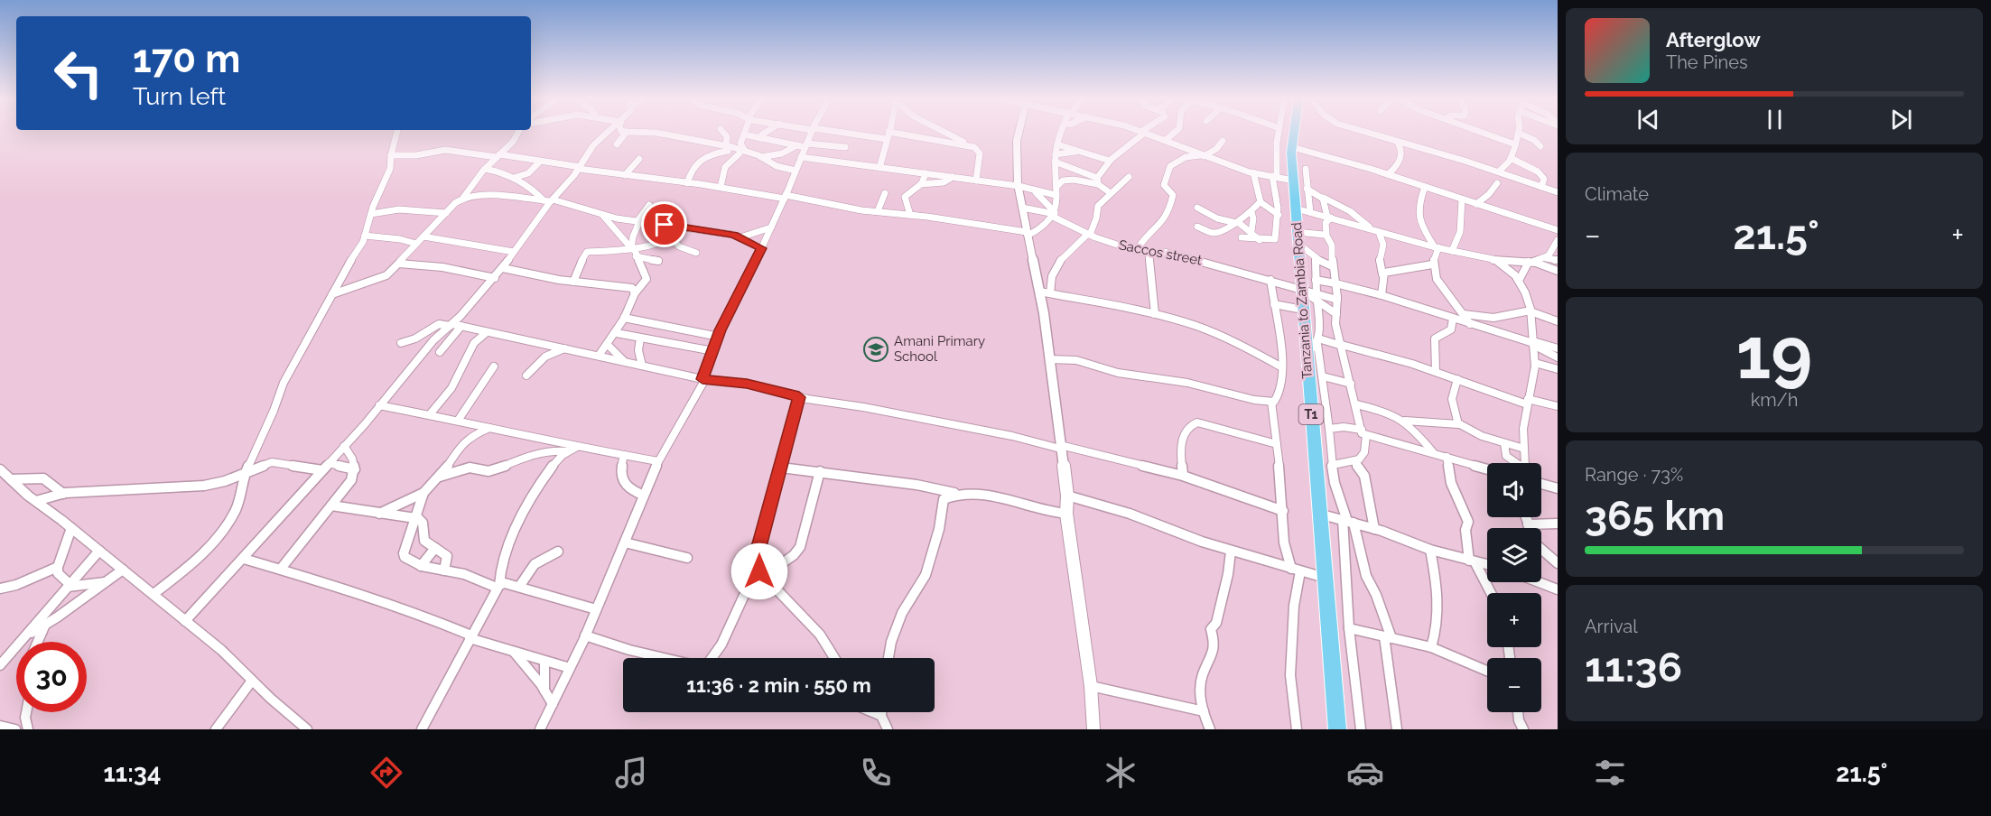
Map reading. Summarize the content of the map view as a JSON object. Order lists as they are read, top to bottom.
{
  "streets": {
    "highway": ["Tanzania to Zambia Road", "T1"],
    "street": ["Saccos street"]
  },
  "crossings": [
    ["Saccos street", "Tanzania to Zambia Road"]
  ],
  "places": {
    "school or university": ["Amani Primary School"]
  },
  "page": {
    "turn": ["170 m", "Turn left"],
    "song": ["Afterglow", "The Pines"],
    "tile": [
      "Climate",
      ["19", "km/h"],
      ["Range · 73%", "365 km"],
      ["Arrival", "11:36"]
    ],
    "heat": ["−", "21.5°", "+"],
    "map_buttons": ["+", "−"],
    "limit": "30",
    "trip": "11:36 · 2 min · 550 m",
    "tabs": ["11:34", "21.5°"]
  }
}
